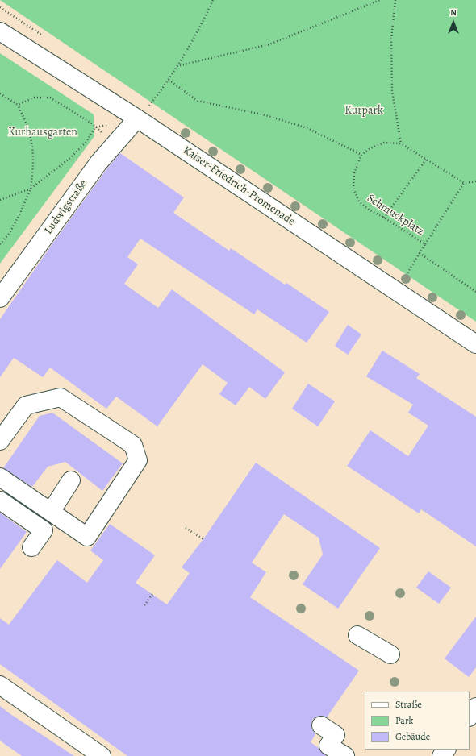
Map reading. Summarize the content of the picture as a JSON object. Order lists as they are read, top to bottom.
{
  "streets": {
    "street": ["Kaiser-Friedrich-Promenade", "Ludwigstraße"],
    "path": ["Schmuckplatz"]
  },
  "crossings": [
    ["Kaiser-Friedrich-Promenade", "Ludwigstraße"]
  ],
  "parks": ["Kurpark", "Kurhausgarten"],
  "legend": ["Straße", "Park", "Gebäude"],
  "north": "top"
}
